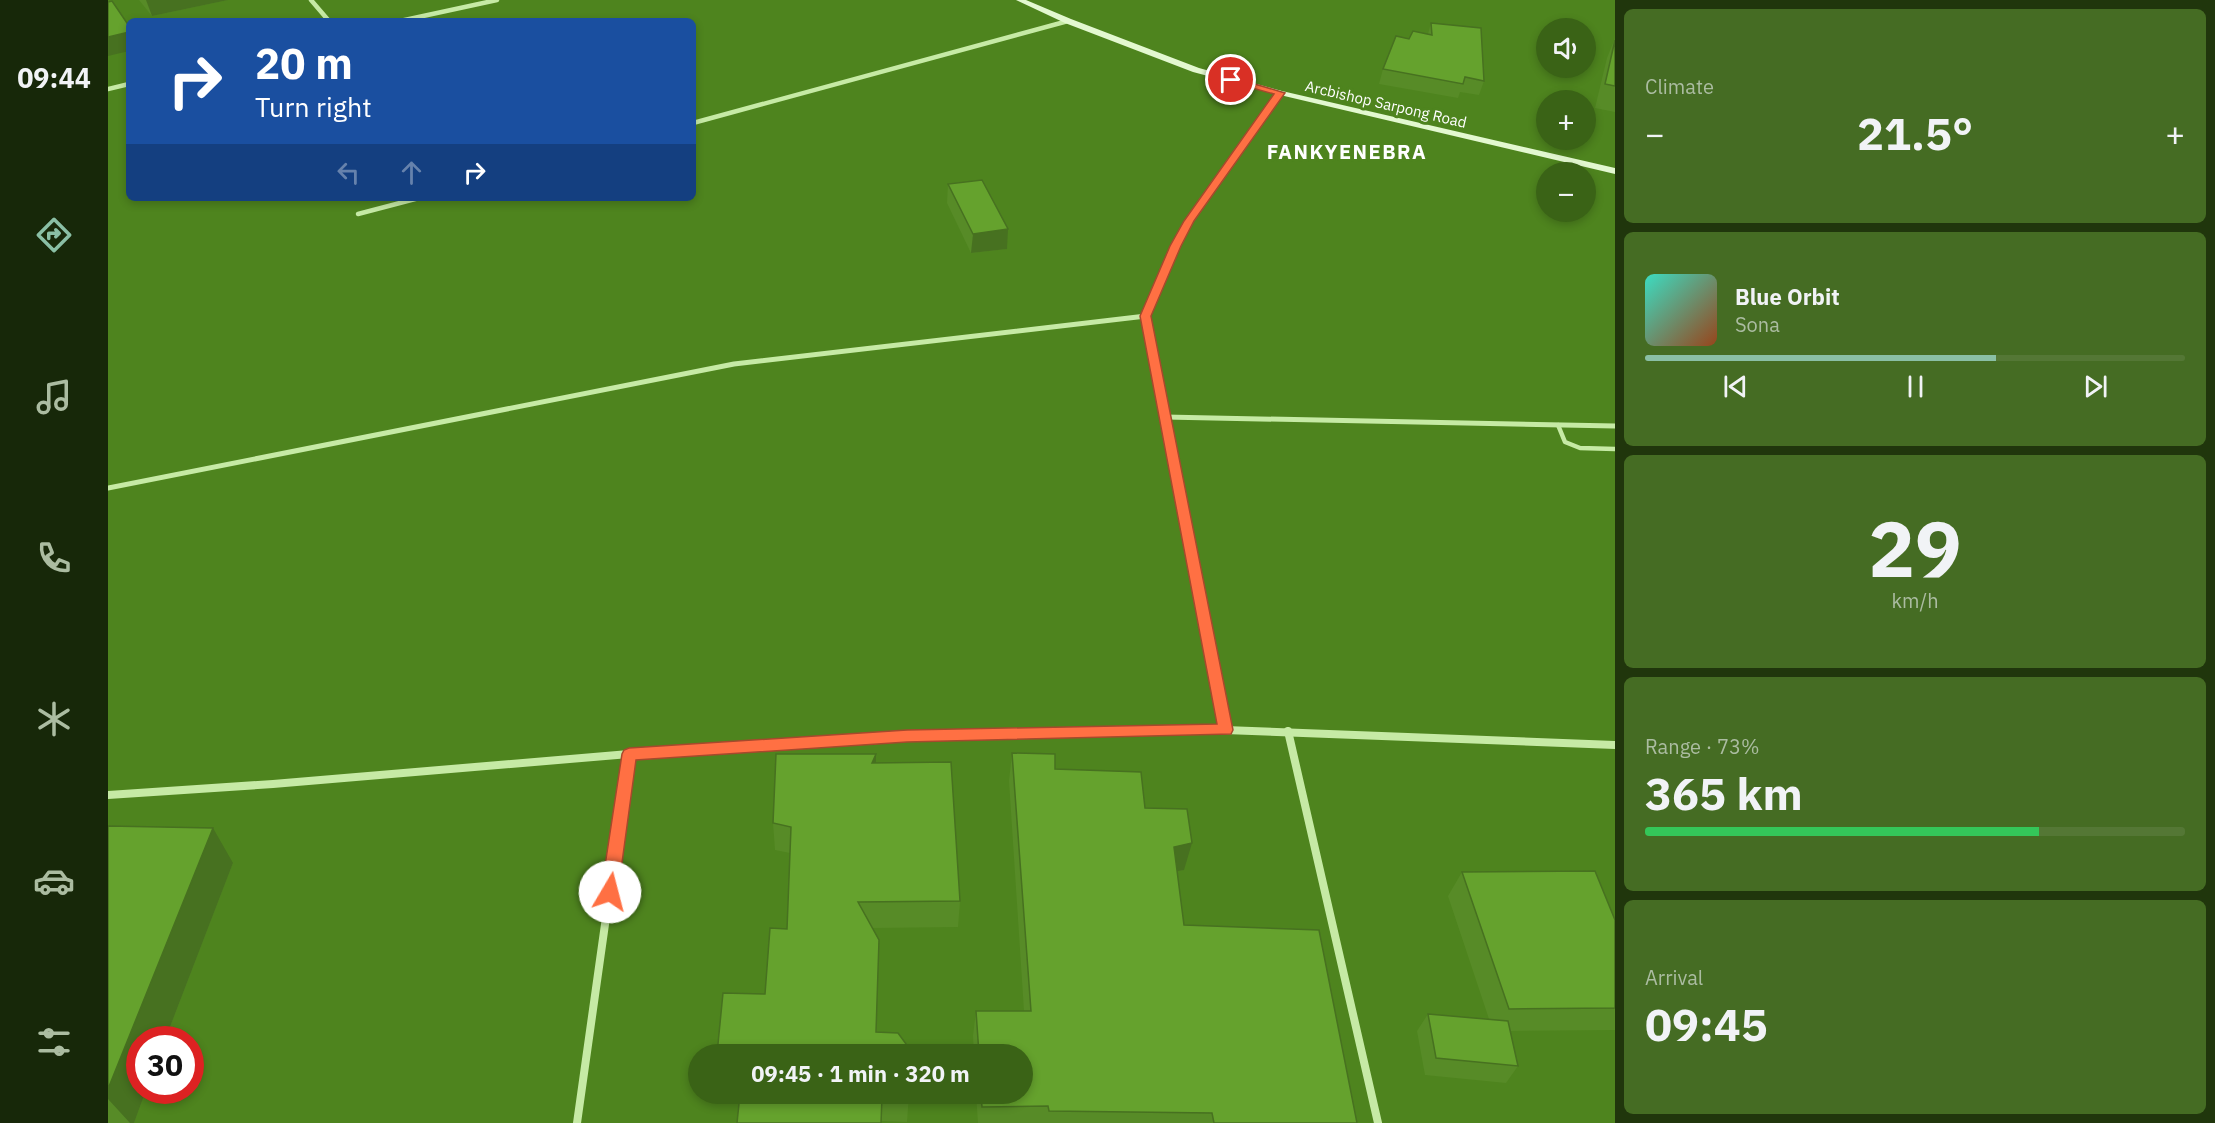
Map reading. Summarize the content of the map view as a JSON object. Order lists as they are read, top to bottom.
{
  "streets": {
    "street": ["Arcbishop Sarpong Road"]
  },
  "districts": ["FANKYENEBRA"],
  "page": {
    "tabs": "09:44",
    "tile": [
      "Climate",
      ["29", "km/h"],
      ["Range · 73%", "365 km"],
      ["Arrival", "09:45"]
    ],
    "map_buttons": ["+", "−"],
    "turn": ["20 m", "Turn right"],
    "heat": ["−", "21.5°", "+"],
    "song": ["Blue Orbit", "Sona"],
    "limit": "30",
    "trip": "09:45 · 1 min · 320 m"
  }
}
